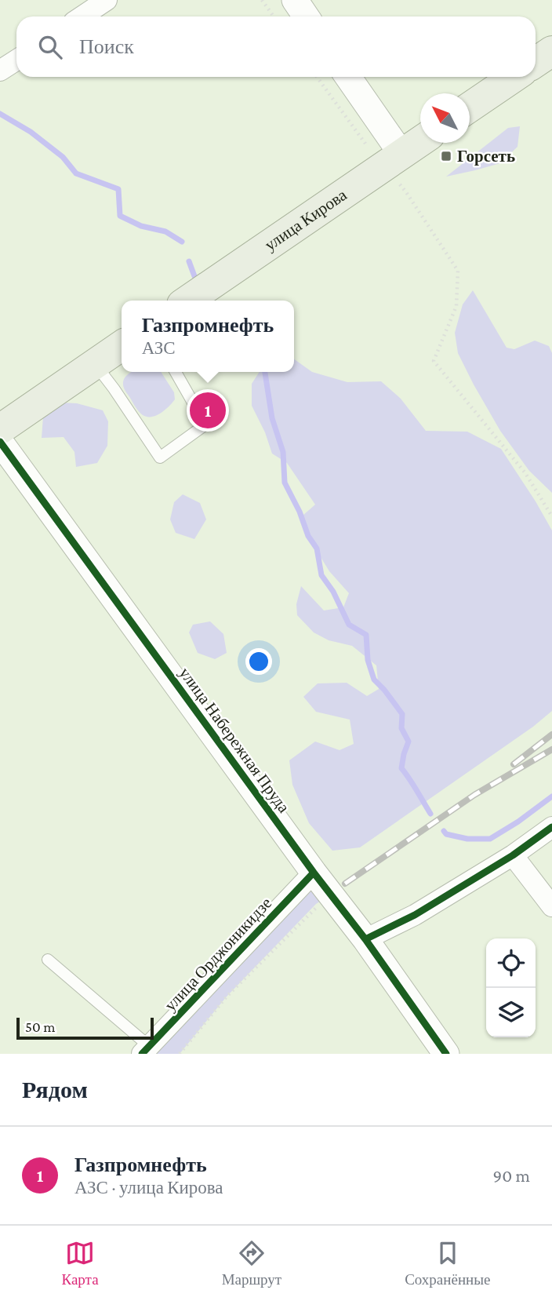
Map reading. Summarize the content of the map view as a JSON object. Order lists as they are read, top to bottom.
{
  "streets": {
    "main road": ["улица Кирова"],
    "street": ["улица Набережная Пруда", "улица Орджоникидзе"]
  },
  "crossings": [
    ["улица Набережная Пруда", "улица Орджоникидзе"]
  ],
  "places": {
    "transit": ["Горсеть"]
  },
  "scale_bar": "50 m",
  "north": "top left",
  "page": {
    "search": "Поиск",
    "popup": ["Газпромнефть", "АЗС"],
    "pins": "1",
    "scale": "50 m",
    "heading": "Рядом",
    "list": [
      {
        "mark": "1",
        "name": "Газпромнефть",
        "note": "АЗС · улица Кирова",
        "value": "90 m"
      }
    ],
    "nav": ["Карта", "Маршрут", "Сохранённые"]
  }
}
